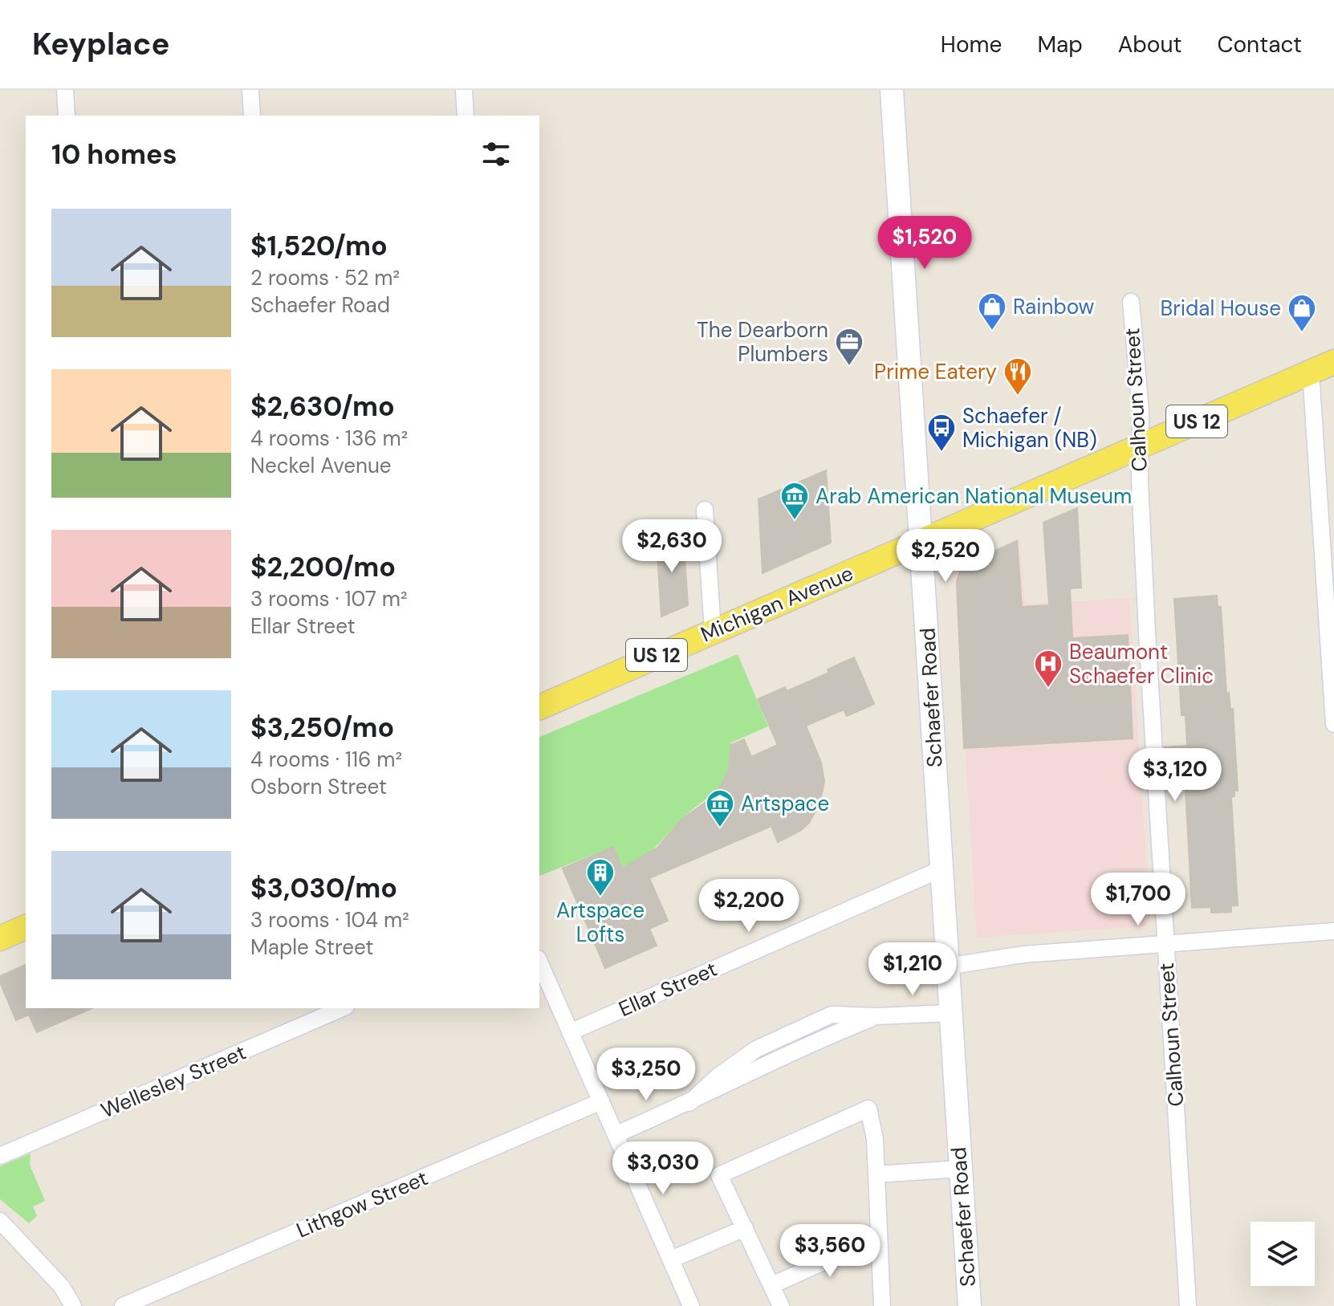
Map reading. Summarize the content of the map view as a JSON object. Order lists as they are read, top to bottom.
{
  "streets": {
    "main road": ["US 12", "Michigan Avenue", "Schaefer Road"],
    "street": [
      "Calhoun Street",
      "Ellar Street",
      "Wellesley Street",
      "Lithgow Street"
    ]
  },
  "crossings": [
    ["Calhoun Street", "Michigan Avenue"],
    ["Michigan Avenue", "Schaefer Road"],
    ["Schaefer Road", "Ellar Street"]
  ],
  "places": {
    "shop": ["Rainbow", "Bridal House"],
    "office": ["The Dearborn Plumbers"],
    "restaurant": ["Prime Eatery"],
    "bus stop": ["Schaefer / Michigan (NB)"],
    "museum": ["Arab American National Museum", "Artspace"],
    "hospital": ["Beaumont Schaefer Clinic"],
    "building": ["Artspace Lofts"]
  },
  "page": {
    "header": "Keyplace",
    "nav": [
      "Home",
      "Map",
      "About",
      "Contact"
    ],
    "heading": "10 homes",
    "list": [
      {
        "name": "$1,520/mo",
        "note": "2 rooms · 52 m² · Schaefer Road"
      },
      {
        "name": "$2,630/mo",
        "note": "4 rooms · 136 m² · Neckel Avenue"
      },
      {
        "name": "$2,200/mo",
        "note": "3 rooms · 107 m² · Ellar Street"
      },
      {
        "name": "$3,250/mo",
        "note": "4 rooms · 116 m² · Osborn Street"
      },
      {
        "name": "$3,030/mo",
        "note": "3 rooms · 104 m² · Maple Street"
      }
    ],
    "price": [
      "$1,520",
      "$2,630",
      "$2,520",
      "$3,120",
      "$1,700",
      "$2,200",
      "$1,210",
      "$3,250",
      "$3,030",
      "$3,560"
    ]
  }
}
